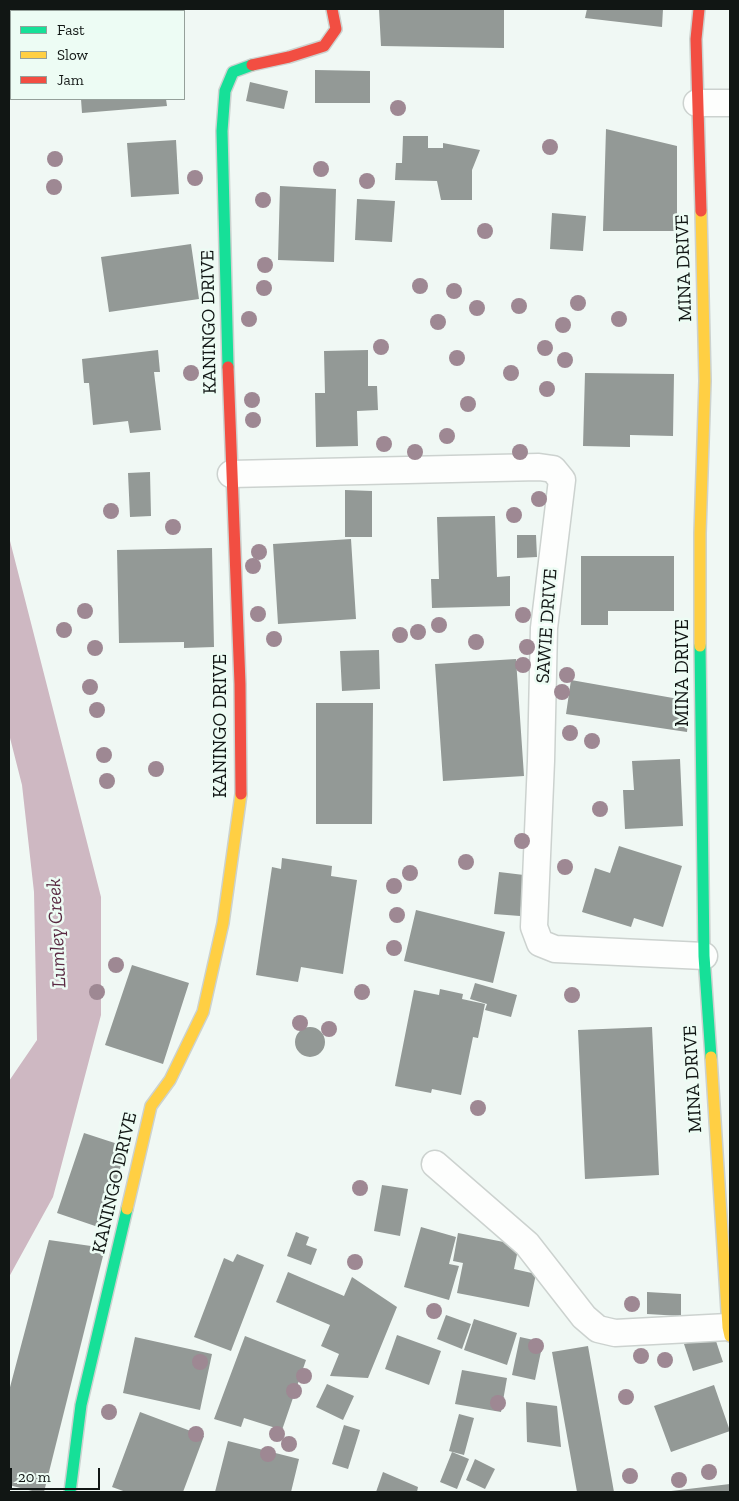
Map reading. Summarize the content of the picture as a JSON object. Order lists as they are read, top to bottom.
{
  "streets": {
    "street": ["MINA DRIVE", "KANINGO DRIVE", "SAWIE DRIVE"]
  },
  "crossings": [
    ["MINA DRIVE", "SAWIE DRIVE"],
    ["KANINGO DRIVE", "SAWIE DRIVE"]
  ],
  "water": ["Lumley Creek"],
  "legend": ["Fast", "Slow", "Jam"],
  "scale_bar": "20 m"
}
